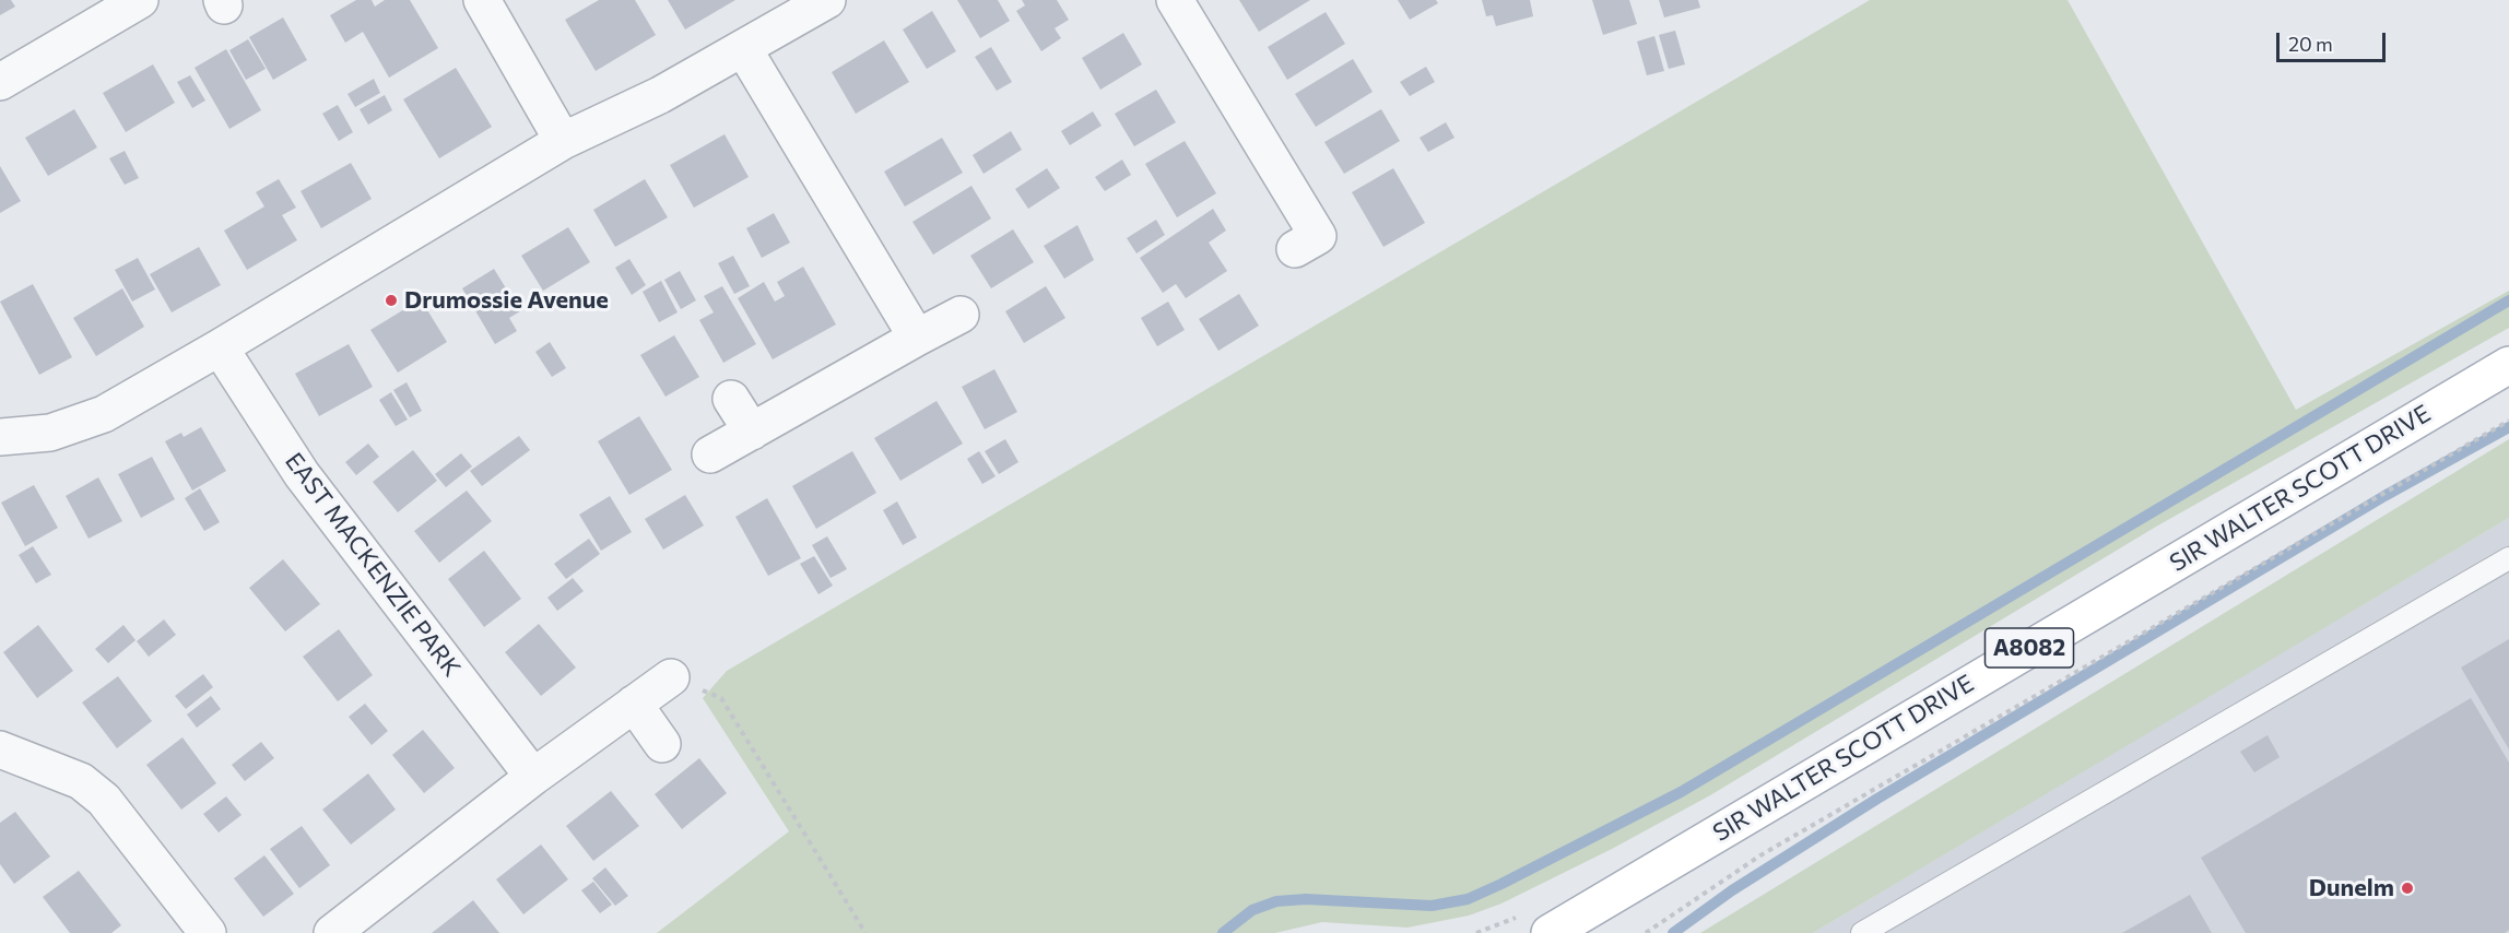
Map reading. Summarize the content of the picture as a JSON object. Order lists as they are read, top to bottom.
{
  "streets": {
    "main road": ["SIR WALTER SCOTT DRIVE", "A8082"],
    "street": ["EAST MACKENZIE PARK"]
  },
  "places": ["Drumossie Avenue", "Dunelm"],
  "scale_bar": "20 m"
}
